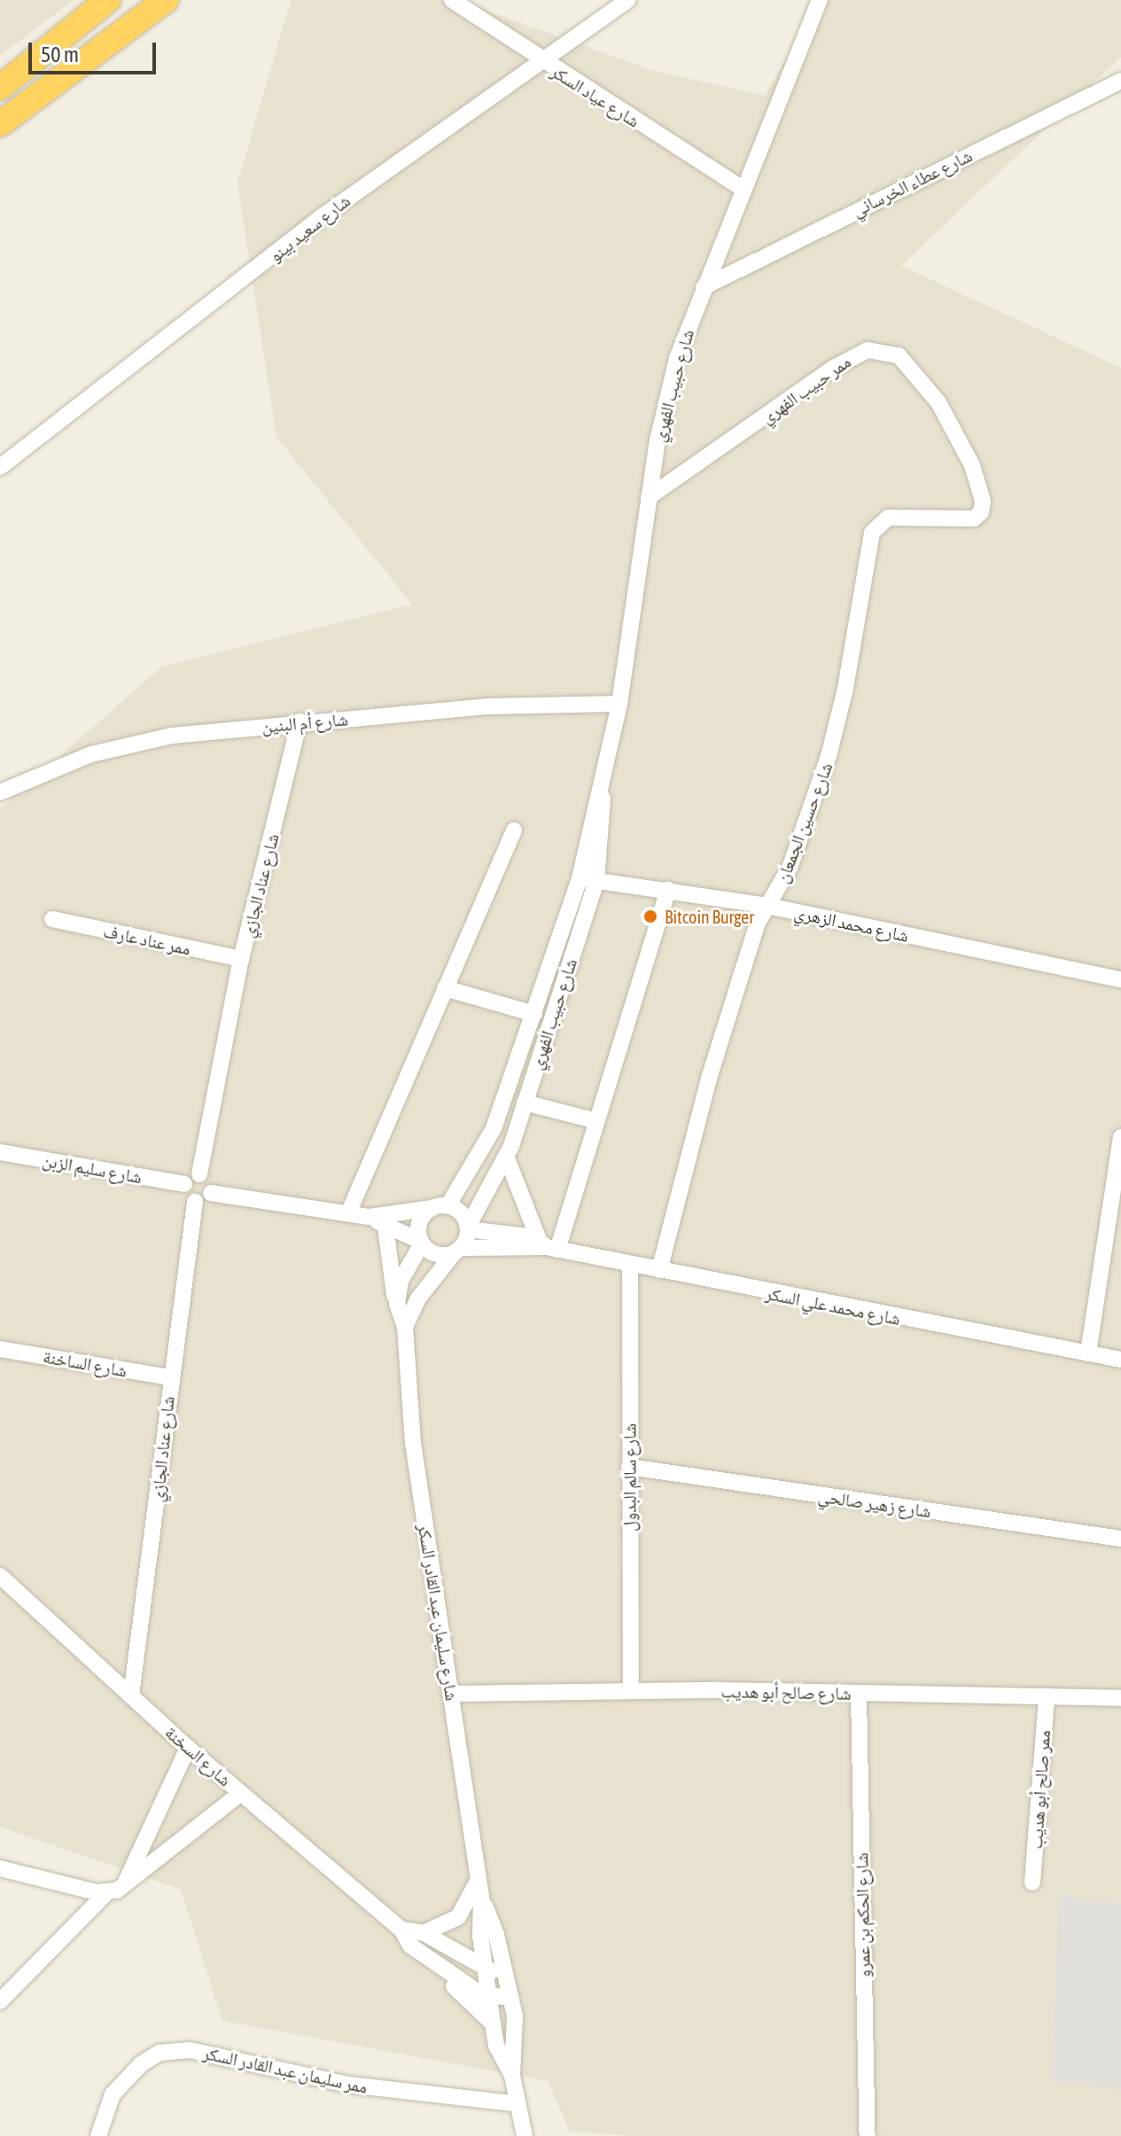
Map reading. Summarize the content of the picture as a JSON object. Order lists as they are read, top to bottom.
{
  "streets": {
    "street": [
      "شارع عياد السكر",
      "شارع عطاء الخرساني",
      "شارع سعيد بينو",
      "شارع حبيب الفهري",
      "ممر حبيب الفهري",
      "شارع أم البنين",
      "شارع حسين الجمعان",
      "شارع عناد الجازي",
      "شارع محمد الزهري",
      "ممر عناد عارف",
      "شارع سليم الزبن",
      "شارع محمد علي السكر",
      "شارع الساخنة",
      "شارع سالم البدول",
      "شارع زهير صالحي",
      "شارع سليمان عبد القادر السكر",
      "شارع صالح أبو هديب",
      "شارع السخنة",
      "ممر صالح أبو هديب",
      "شارع الحكم بن عمرو",
      "ممر سليمان عبد القادر السكر"
    ]
  },
  "crossings": [
    ["شارع عياد السكر", "شارع سعيد بينو"],
    ["شارع عياد السكر", "شارع حبيب الفهري"],
    ["شارع عطاء الخرساني", "شارع حبيب الفهري"],
    ["شارع حبيب الفهري", "ممر حبيب الفهري"],
    ["شارع حبيب الفهري", "شارع أم البنين"],
    ["شارع حبيب الفهري", "شارع محمد الزهري"],
    ["شارع حبيب الفهري", "شارع محمد علي السكر"],
    ["ممر حبيب الفهري", "شارع حسين الجمعان"],
    ["شارع أم البنين", "شارع عناد الجازي"],
    ["شارع حسين الجمعان", "شارع محمد الزهري"],
    ["شارع حسين الجمعان", "شارع محمد علي السكر"],
    ["شارع عناد الجازي", "ممر عناد عارف"],
    ["شارع عناد الجازي", "شارع سليم الزبن"],
    ["شارع عناد الجازي", "شارع الساخنة"],
    ["شارع عناد الجازي", "شارع السخنة"],
    ["شارع محمد علي السكر", "شارع سالم البدول"],
    ["شارع سالم البدول", "شارع زهير صالحي"],
    ["شارع سالم البدول", "شارع صالح أبو هديب"],
    ["شارع سليمان عبد القادر السكر", "شارع صالح أبو هديب"],
    ["شارع سليمان عبد القادر السكر", "شارع السخنة"],
    ["شارع سليمان عبد القادر السكر", "ممر سليمان عبد القادر السكر"],
    ["شارع صالح أبو هديب", "ممر صالح أبو هديب"],
    ["شارع صالح أبو هديب", "شارع الحكم بن عمرو"]
  ],
  "places": ["Bitcoin Burger"],
  "scale_bar": "50 m"
}
